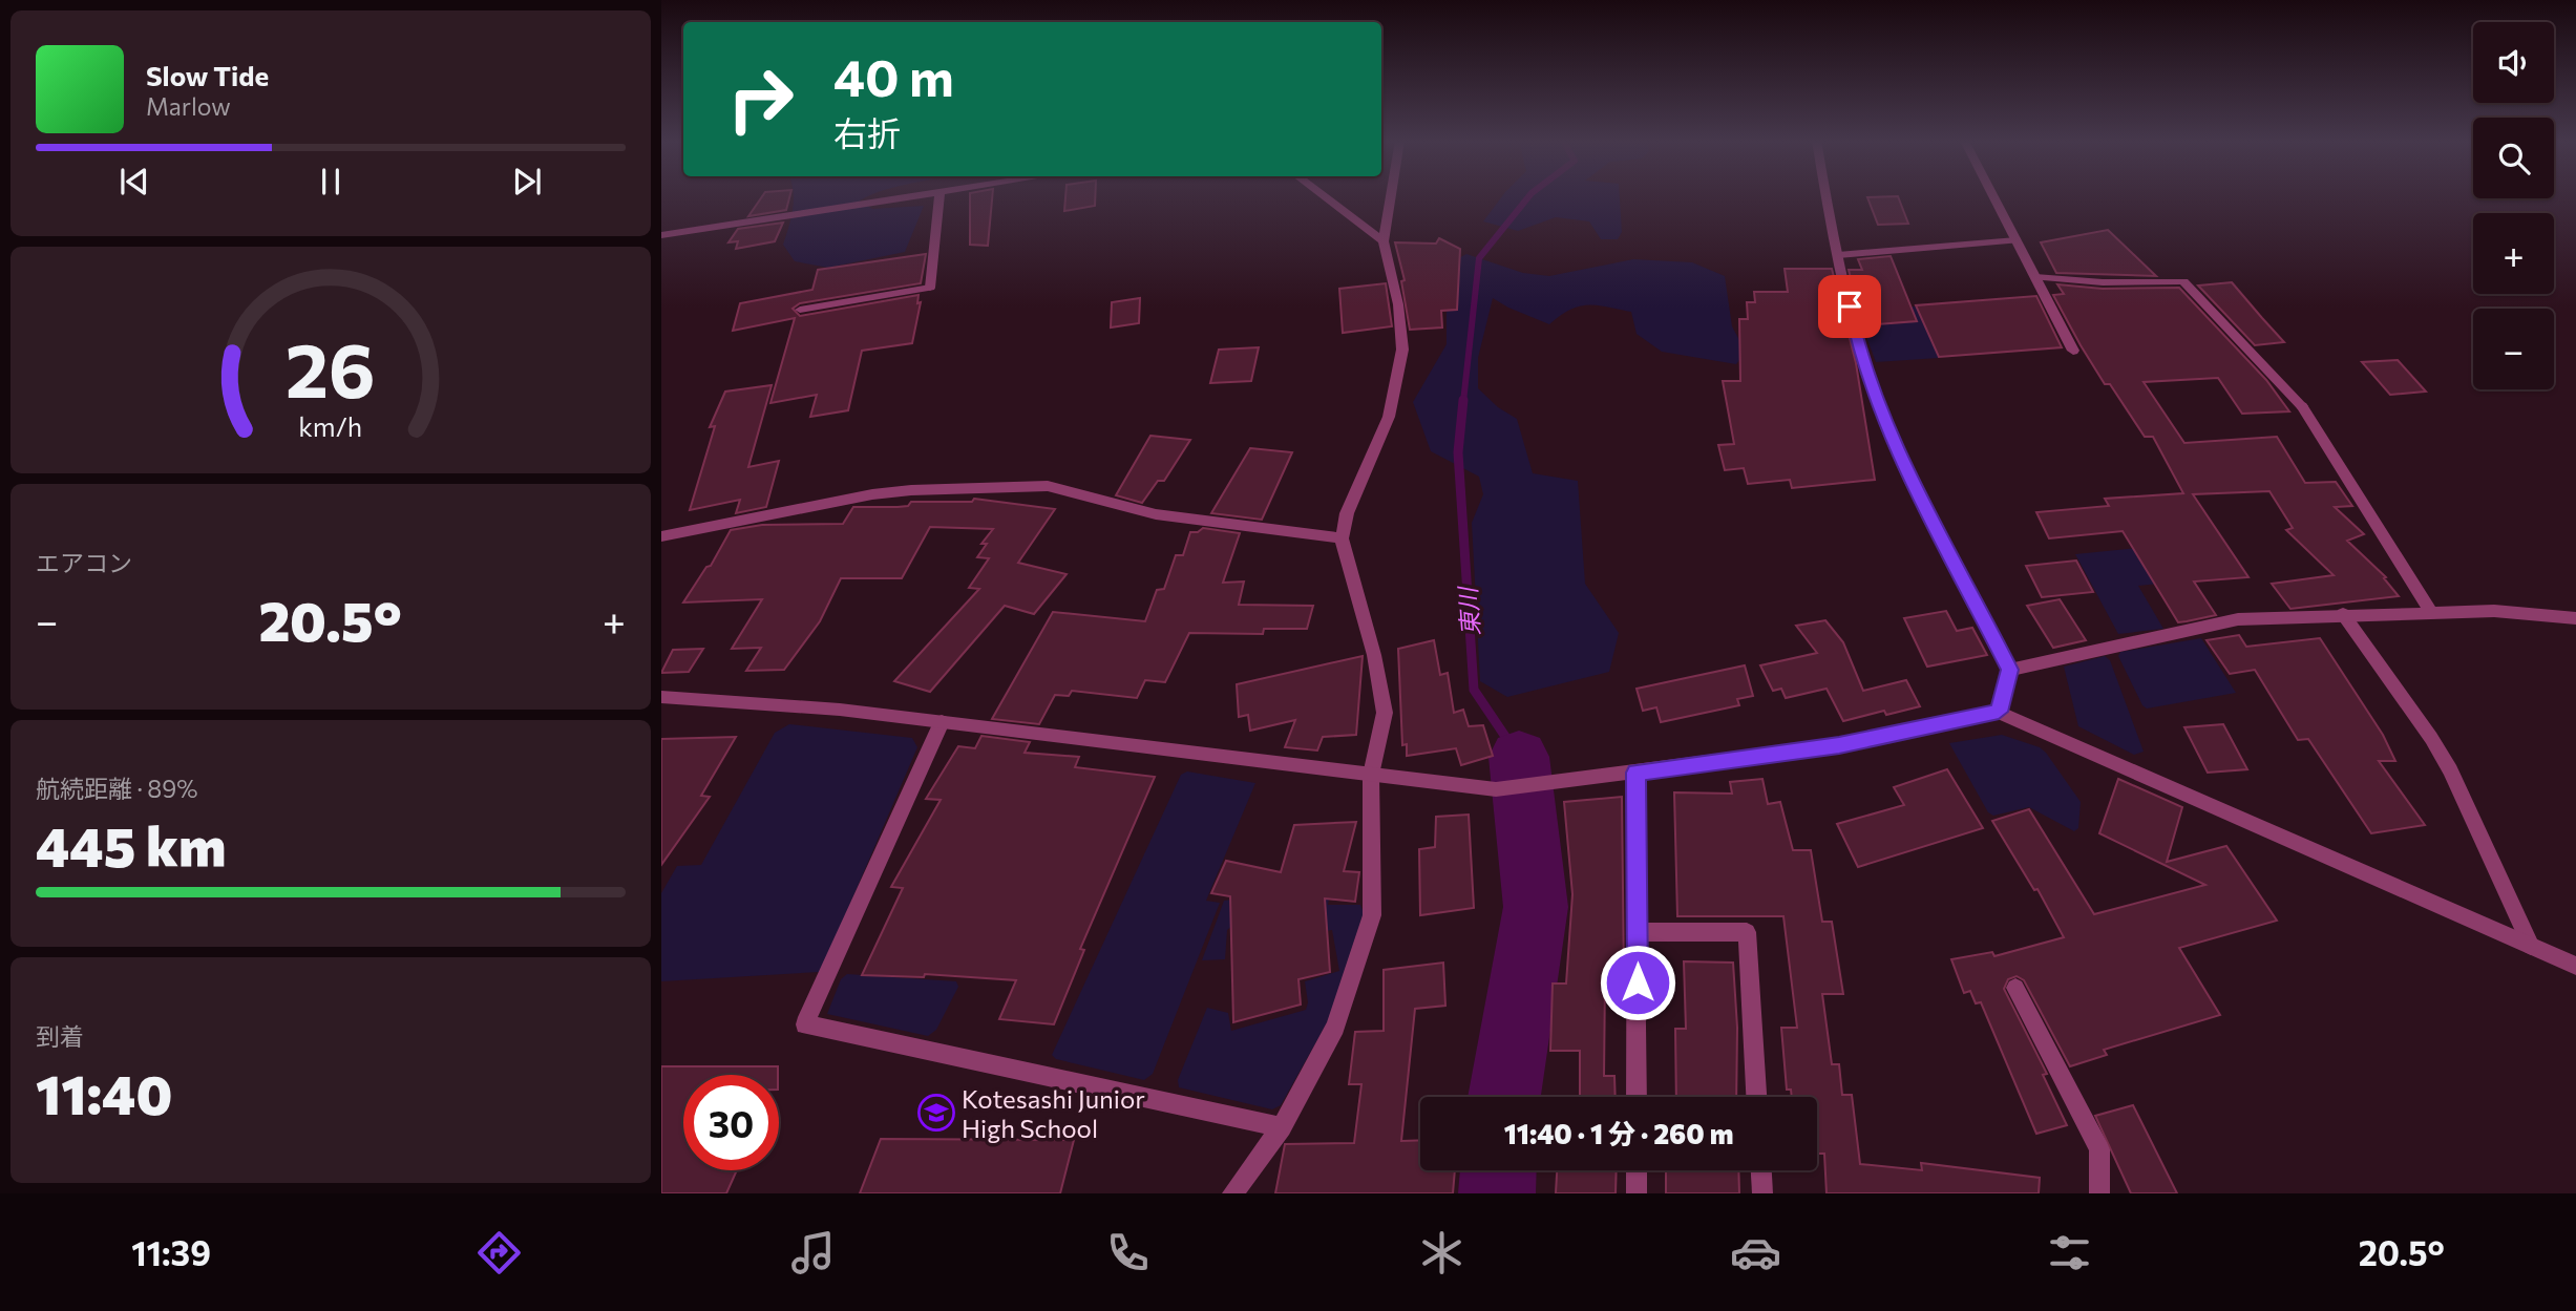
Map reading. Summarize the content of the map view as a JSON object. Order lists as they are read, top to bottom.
{
  "water": ["東川"],
  "places": {
    "school or university": ["Kotesashi Junior High School"]
  },
  "page": {
    "map_buttons": ["+", "−"],
    "turn": ["40 m", "右折"],
    "song": ["Slow Tide", "Marlow"],
    "tile": [
      "エアコン",
      ["航続距離 · 89%", "445 km"],
      ["到着", "11:40"]
    ],
    "heat": ["−", "20.5°", "+"],
    "limit": "30",
    "trip": "11:40 · 1 分 · 260 m",
    "tabs": ["11:39", "20.5°"],
    "gauge": ["26", "km/h"]
  }
}
